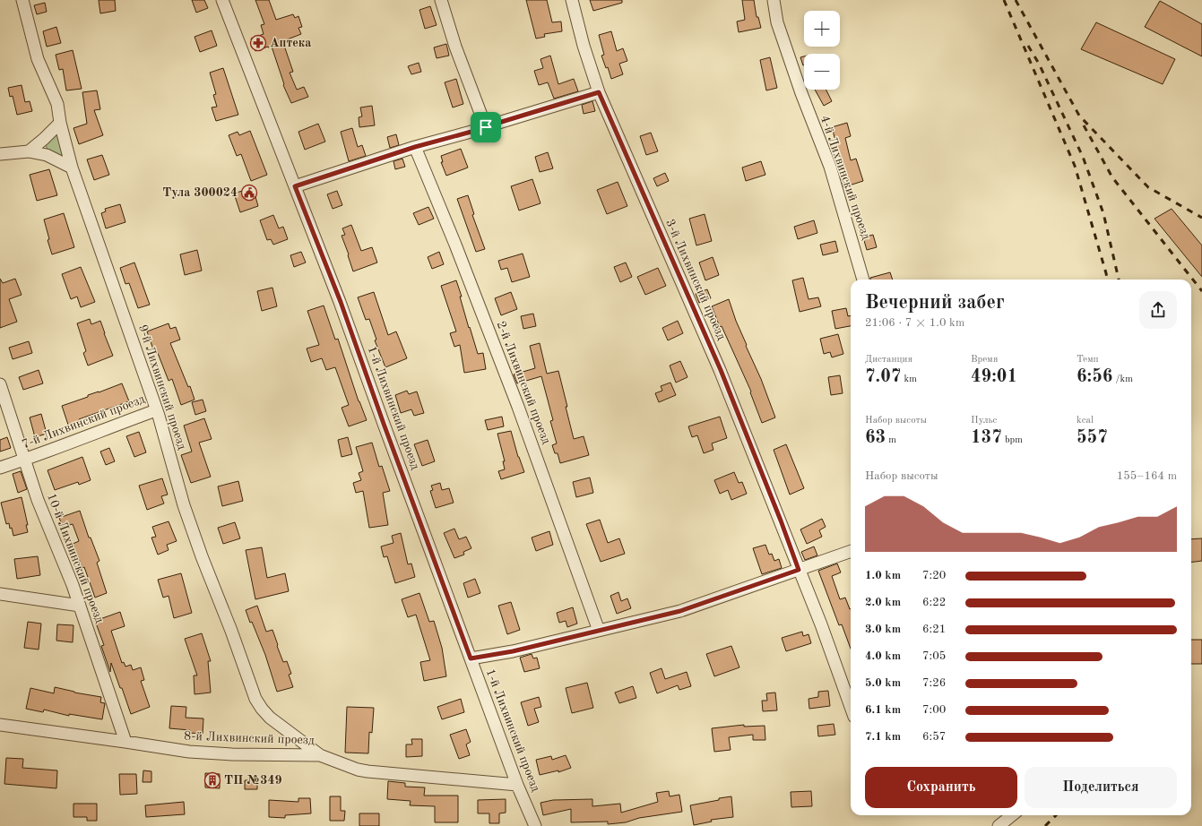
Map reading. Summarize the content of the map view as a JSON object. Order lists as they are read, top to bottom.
{
  "streets": {
    "street": [
      "4-й Лихвинский проезд",
      "3-й Лихвинский проезд",
      "2-й Лихвинский проезд",
      "9-й Лихвинский проезд",
      "1-й Лихвинский проезд",
      "7-й Лихвинский проезд",
      "10-й Лихвинский проезд",
      "8-й Лихвинский проезд"
    ]
  },
  "crossings": [
    ["9-й Лихвинский проезд", "7-й Лихвинский проезд"],
    ["9-й Лихвинский проезд", "8-й Лихвинский проезд"],
    ["1-й Лихвинский проезд", "8-й Лихвинский проезд"],
    ["7-й Лихвинский проезд", "10-й Лихвинский проезд"],
    ["10-й Лихвинский проезд", "8-й Лихвинский проезд"]
  ],
  "places": {
    "pharmacy": ["Аптека"],
    "public building": ["Тула 300024"],
    "building": ["ТП №349"]
  },
  "page": {
    "map_buttons": ["+", "−"],
    "heading": ["Вечерний забег", "21:06 · 7 × 1.0 km"],
    "stats": [
      ["Дистанция", "7.07 km"],
      ["Время", "49:01"],
      ["Темп", "6:56 /km"],
      ["Набор высоты", "63 m"],
      ["Пульс", "137 bpm"],
      ["kcal", "557"]
    ],
    "chart": ["Набор высоты", "155–164 m"],
    "list": [
      {
        "name": "1.0 km",
        "note": "7:20"
      },
      {
        "name": "2.0 km",
        "note": "6:22"
      },
      {
        "name": "3.0 km",
        "note": "6:21"
      },
      {
        "name": "4.0 km",
        "note": "7:05"
      },
      {
        "name": "5.0 km",
        "note": "7:26"
      },
      {
        "name": "6.1 km",
        "note": "7:00"
      },
      {
        "name": "7.1 km",
        "note": "6:57"
      }
    ],
    "buttons": ["Сохранить", "Поделиться"]
  }
}
